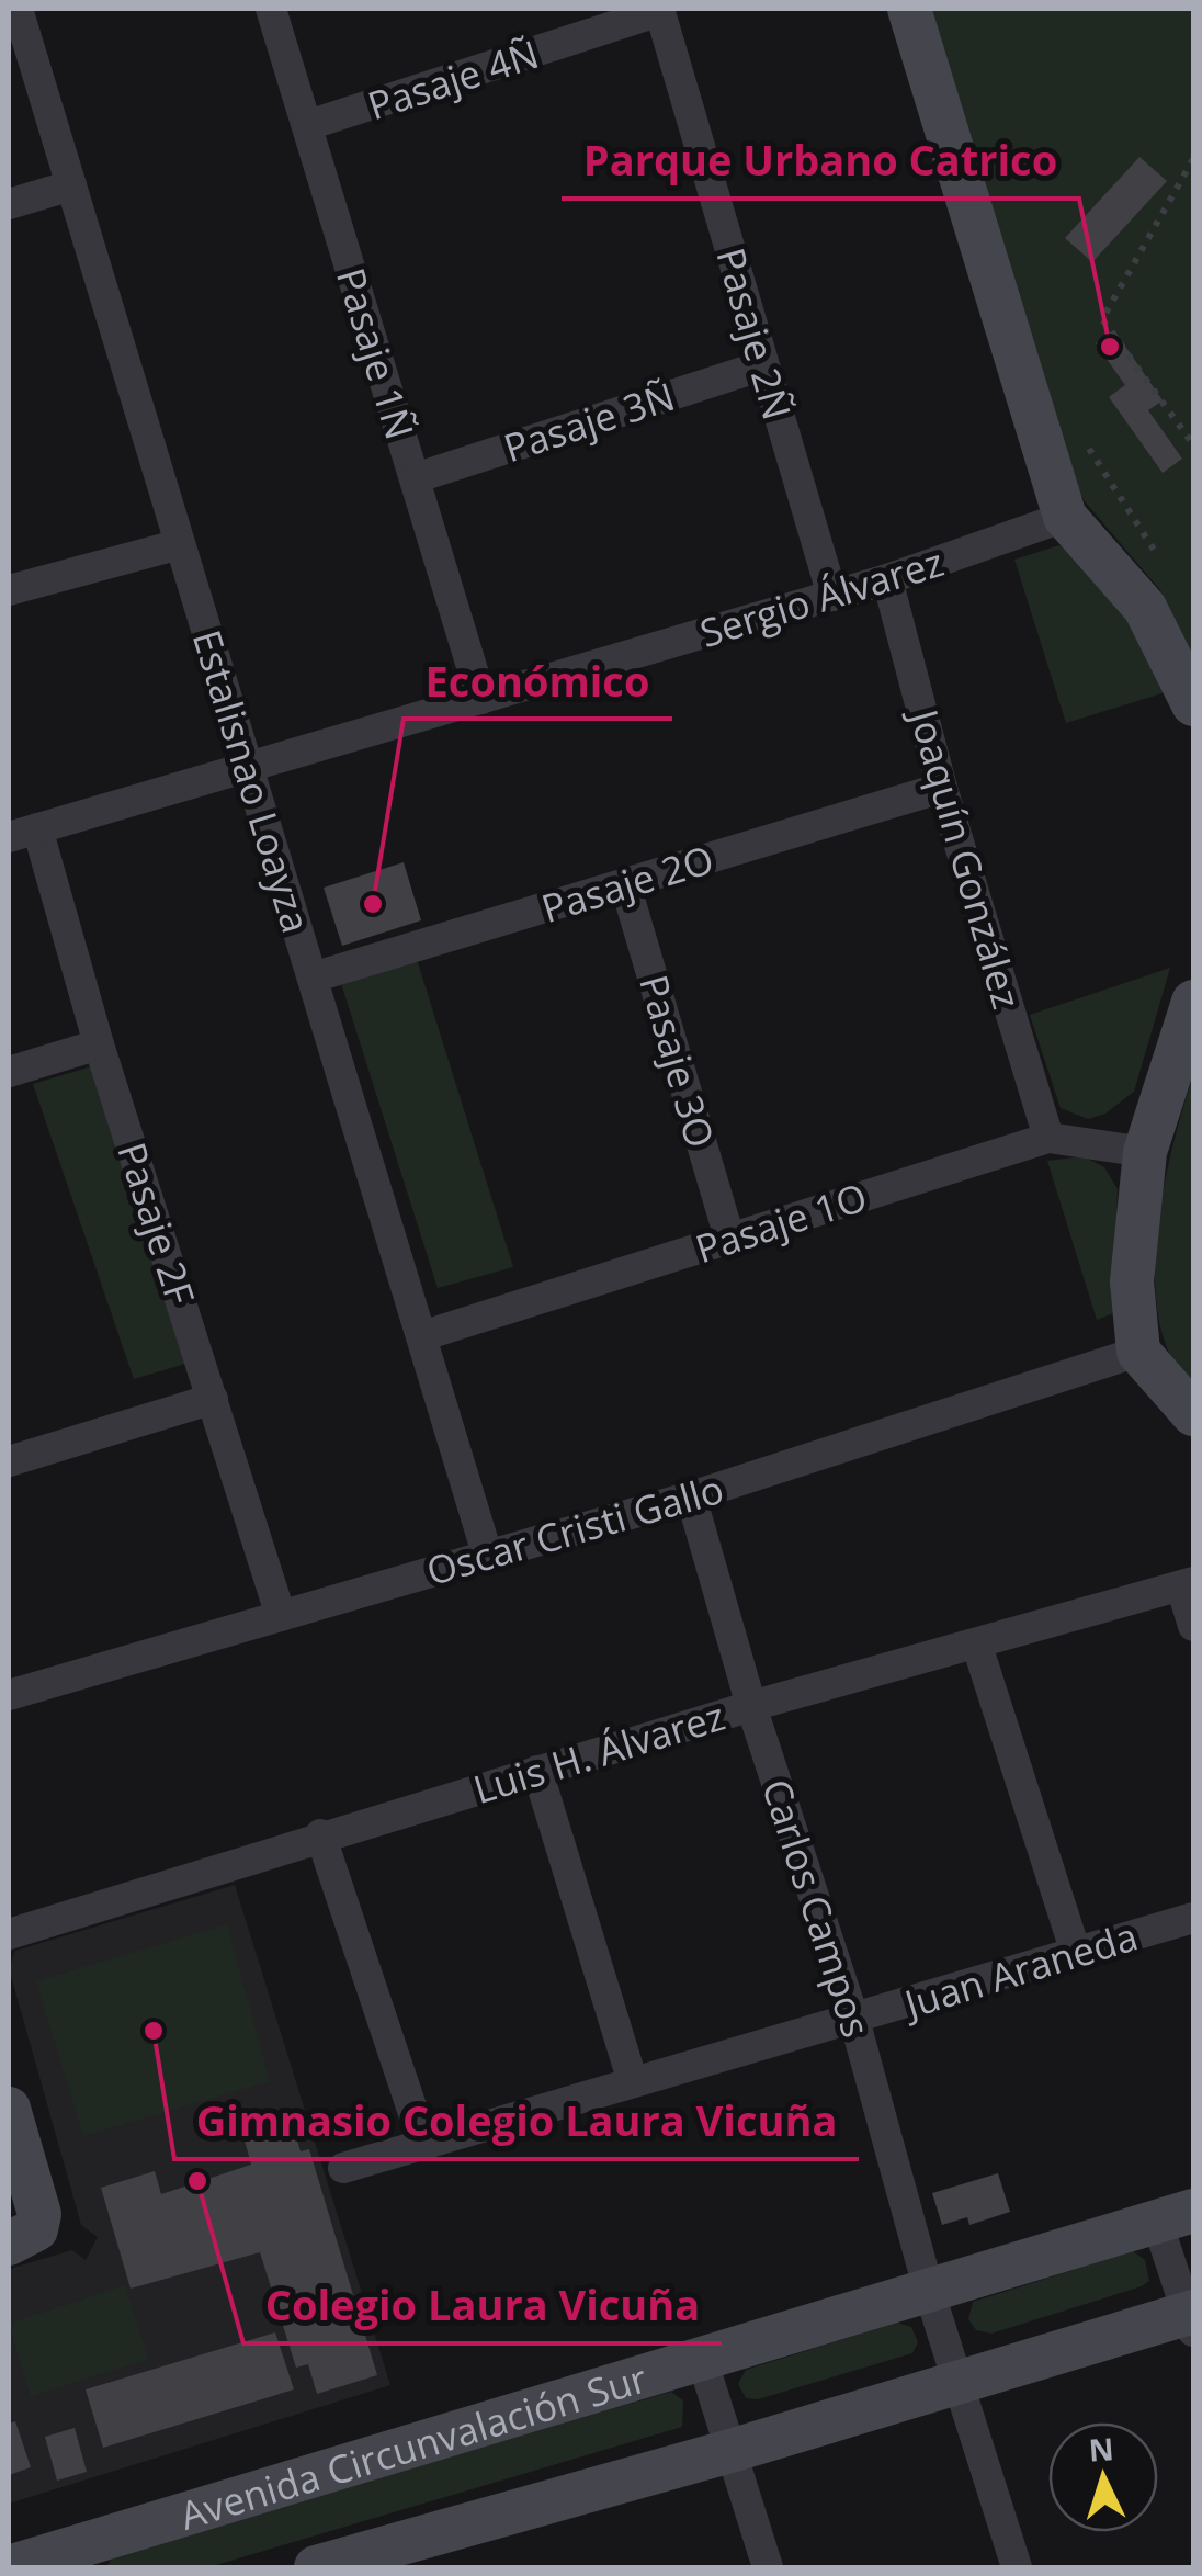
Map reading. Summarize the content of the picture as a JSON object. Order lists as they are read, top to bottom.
{
  "streets": {
    "main road": ["Avenida Circunvalación Sur"],
    "street": [
      "Pasaje 4Ñ",
      "Pasaje 2Ñ",
      "Pasaje 1Ñ",
      "Pasaje 3Ñ",
      "Sergio Álvarez",
      "Estalisnao Loayza",
      "Joaquín González",
      "Pasaje 2O",
      "Pasaje 3O",
      "Pasaje 1O",
      "Pasaje 2F",
      "Oscar Cristi Gallo",
      "Luis H. Álvarez",
      "Carlos Campos",
      "Juan Araneda"
    ]
  },
  "crossings": [
    ["Pasaje 4Ñ", "Pasaje 2Ñ"],
    ["Pasaje 4Ñ", "Pasaje 1Ñ"],
    ["Pasaje 2Ñ", "Pasaje 3Ñ"],
    ["Pasaje 2Ñ", "Sergio Álvarez"],
    ["Pasaje 1Ñ", "Pasaje 3Ñ"],
    ["Pasaje 1Ñ", "Sergio Álvarez"],
    ["Sergio Álvarez", "Estalisnao Loayza"],
    ["Sergio Álvarez", "Joaquín González"],
    ["Sergio Álvarez", "Pasaje 2F"],
    ["Estalisnao Loayza", "Pasaje 2O"],
    ["Estalisnao Loayza", "Pasaje 1O"],
    ["Estalisnao Loayza", "Oscar Cristi Gallo"],
    ["Joaquín González", "Pasaje 2O"],
    ["Joaquín González", "Pasaje 1O"],
    ["Pasaje 2O", "Pasaje 3O"],
    ["Pasaje 3O", "Pasaje 1O"],
    ["Pasaje 2F", "Oscar Cristi Gallo"],
    ["Oscar Cristi Gallo", "Carlos Campos"],
    ["Luis H. Álvarez", "Carlos Campos"],
    ["Carlos Campos", "Juan Araneda"],
    ["Carlos Campos", "Avenida Circunvalación Sur"]
  ],
  "places": [
    "Parque Urbano Catrico",
    "Económico",
    "Gimnasio Colegio Laura Vicuña",
    "Colegio Laura Vicuña"
  ],
  "north": "top"
}
